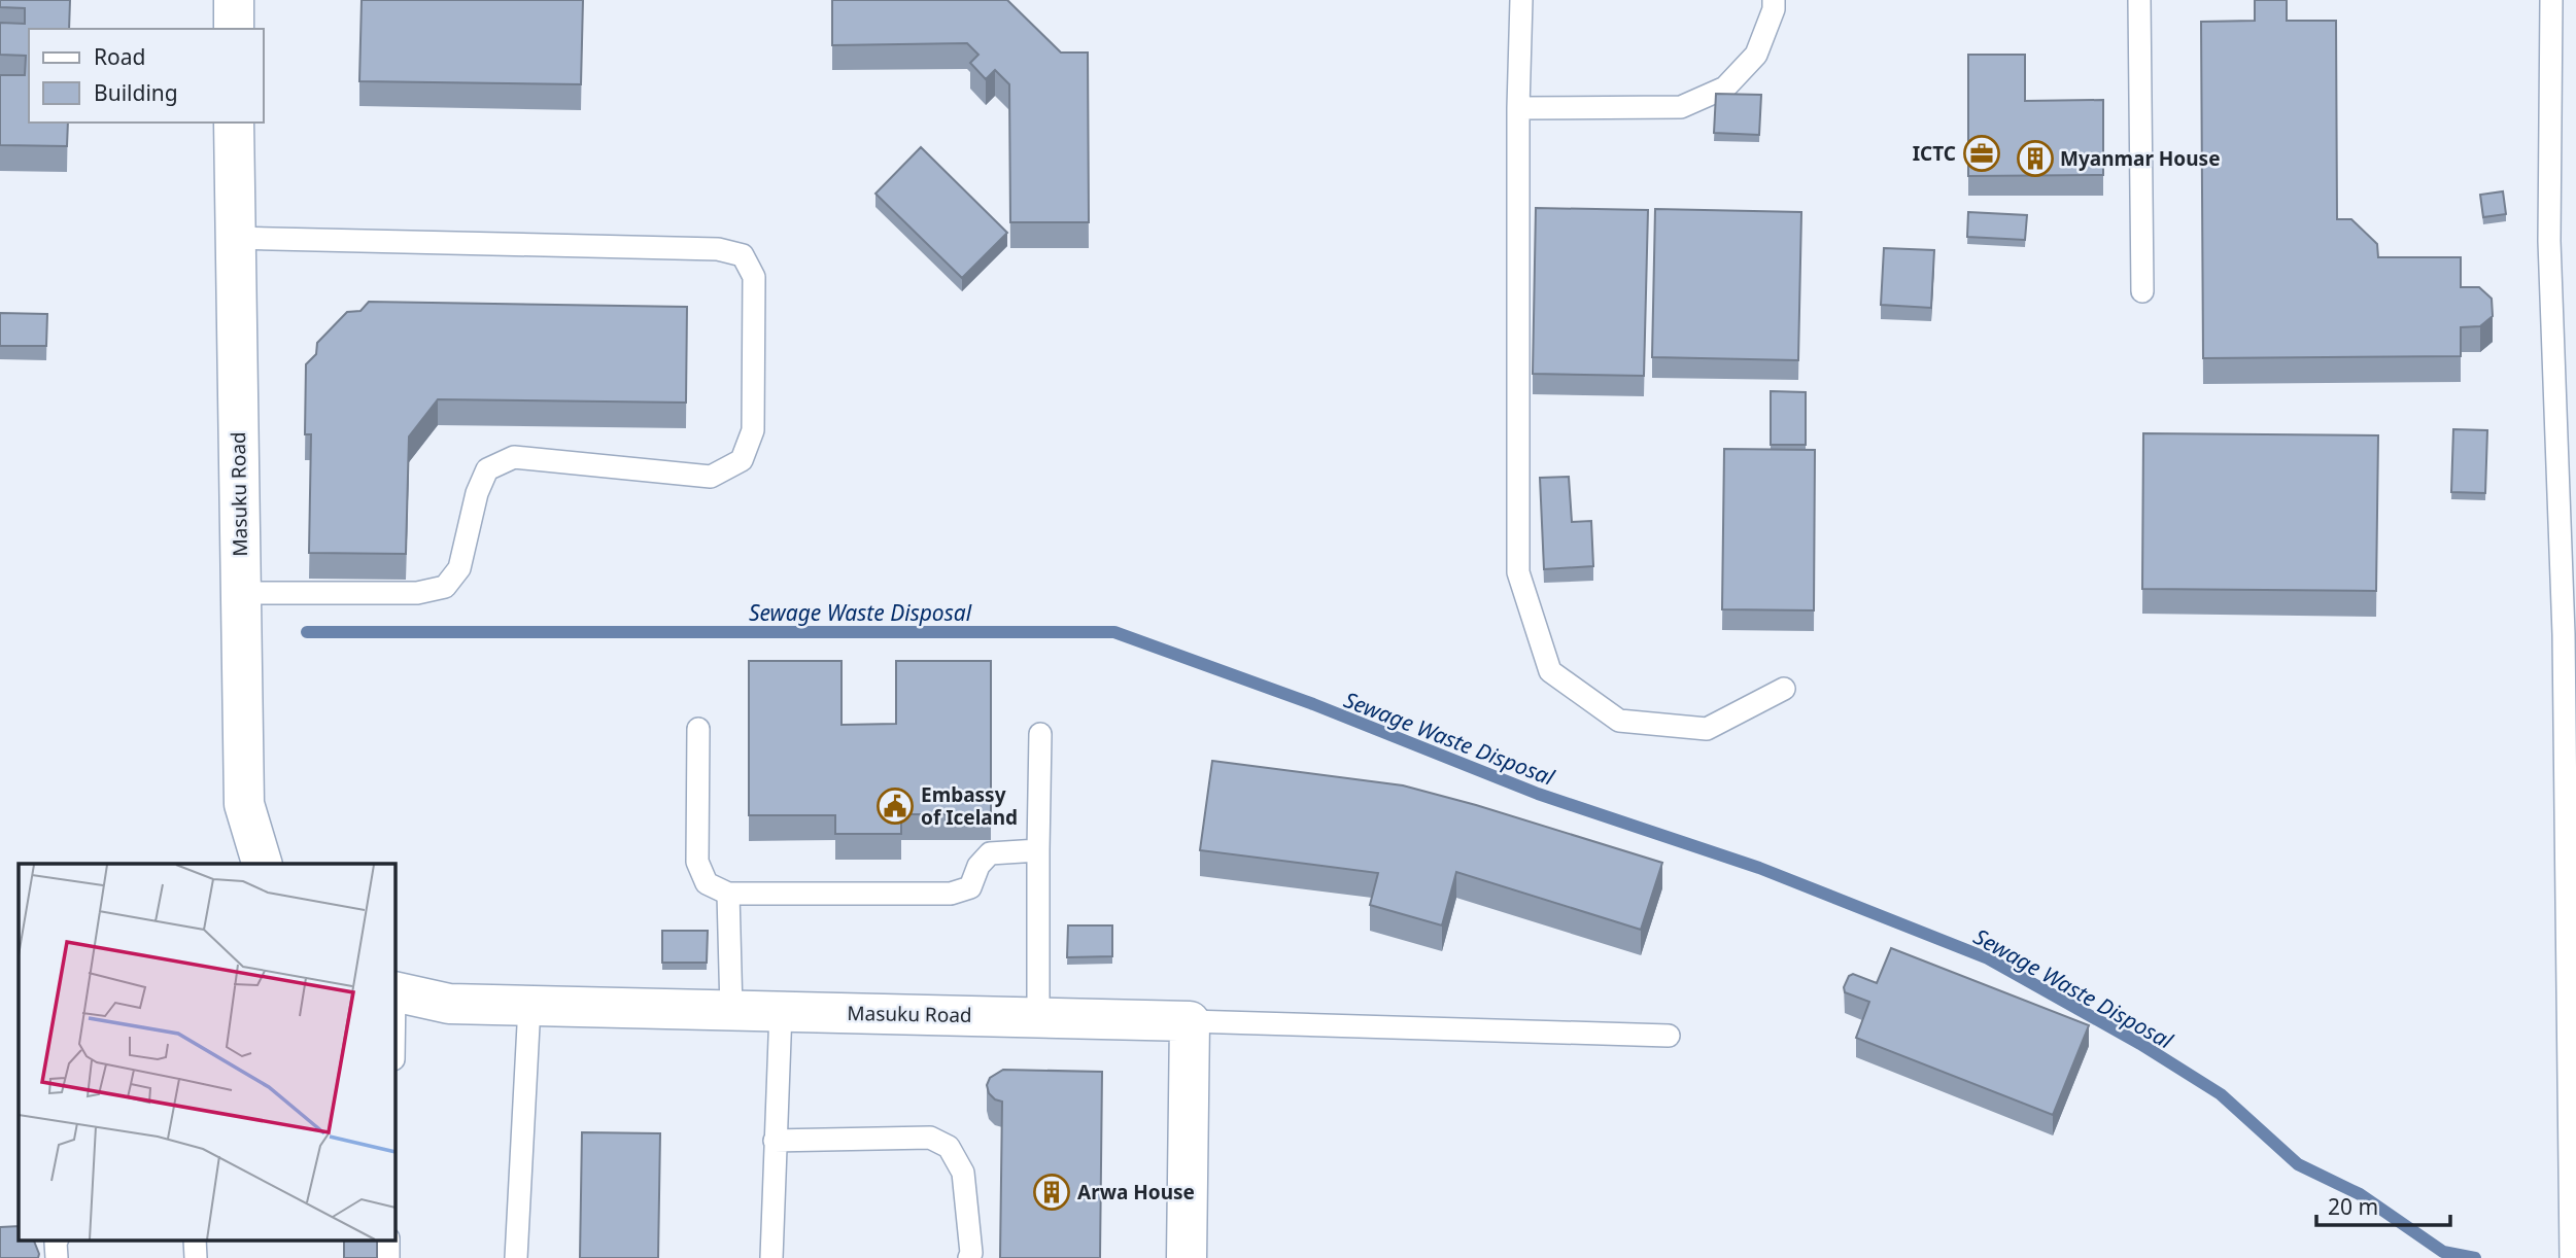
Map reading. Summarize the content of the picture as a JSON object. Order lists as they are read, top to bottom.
{
  "streets": {
    "street": ["Masuku Road"]
  },
  "water": ["Sewage Waste Disposal"],
  "places": {
    "office": ["ICTC"],
    "building": ["Myanmar House", "Arwa House"],
    "public building": ["Embassy of Iceland"]
  },
  "legend": ["Road", "Building"],
  "scale_bar": "20 m"
}
